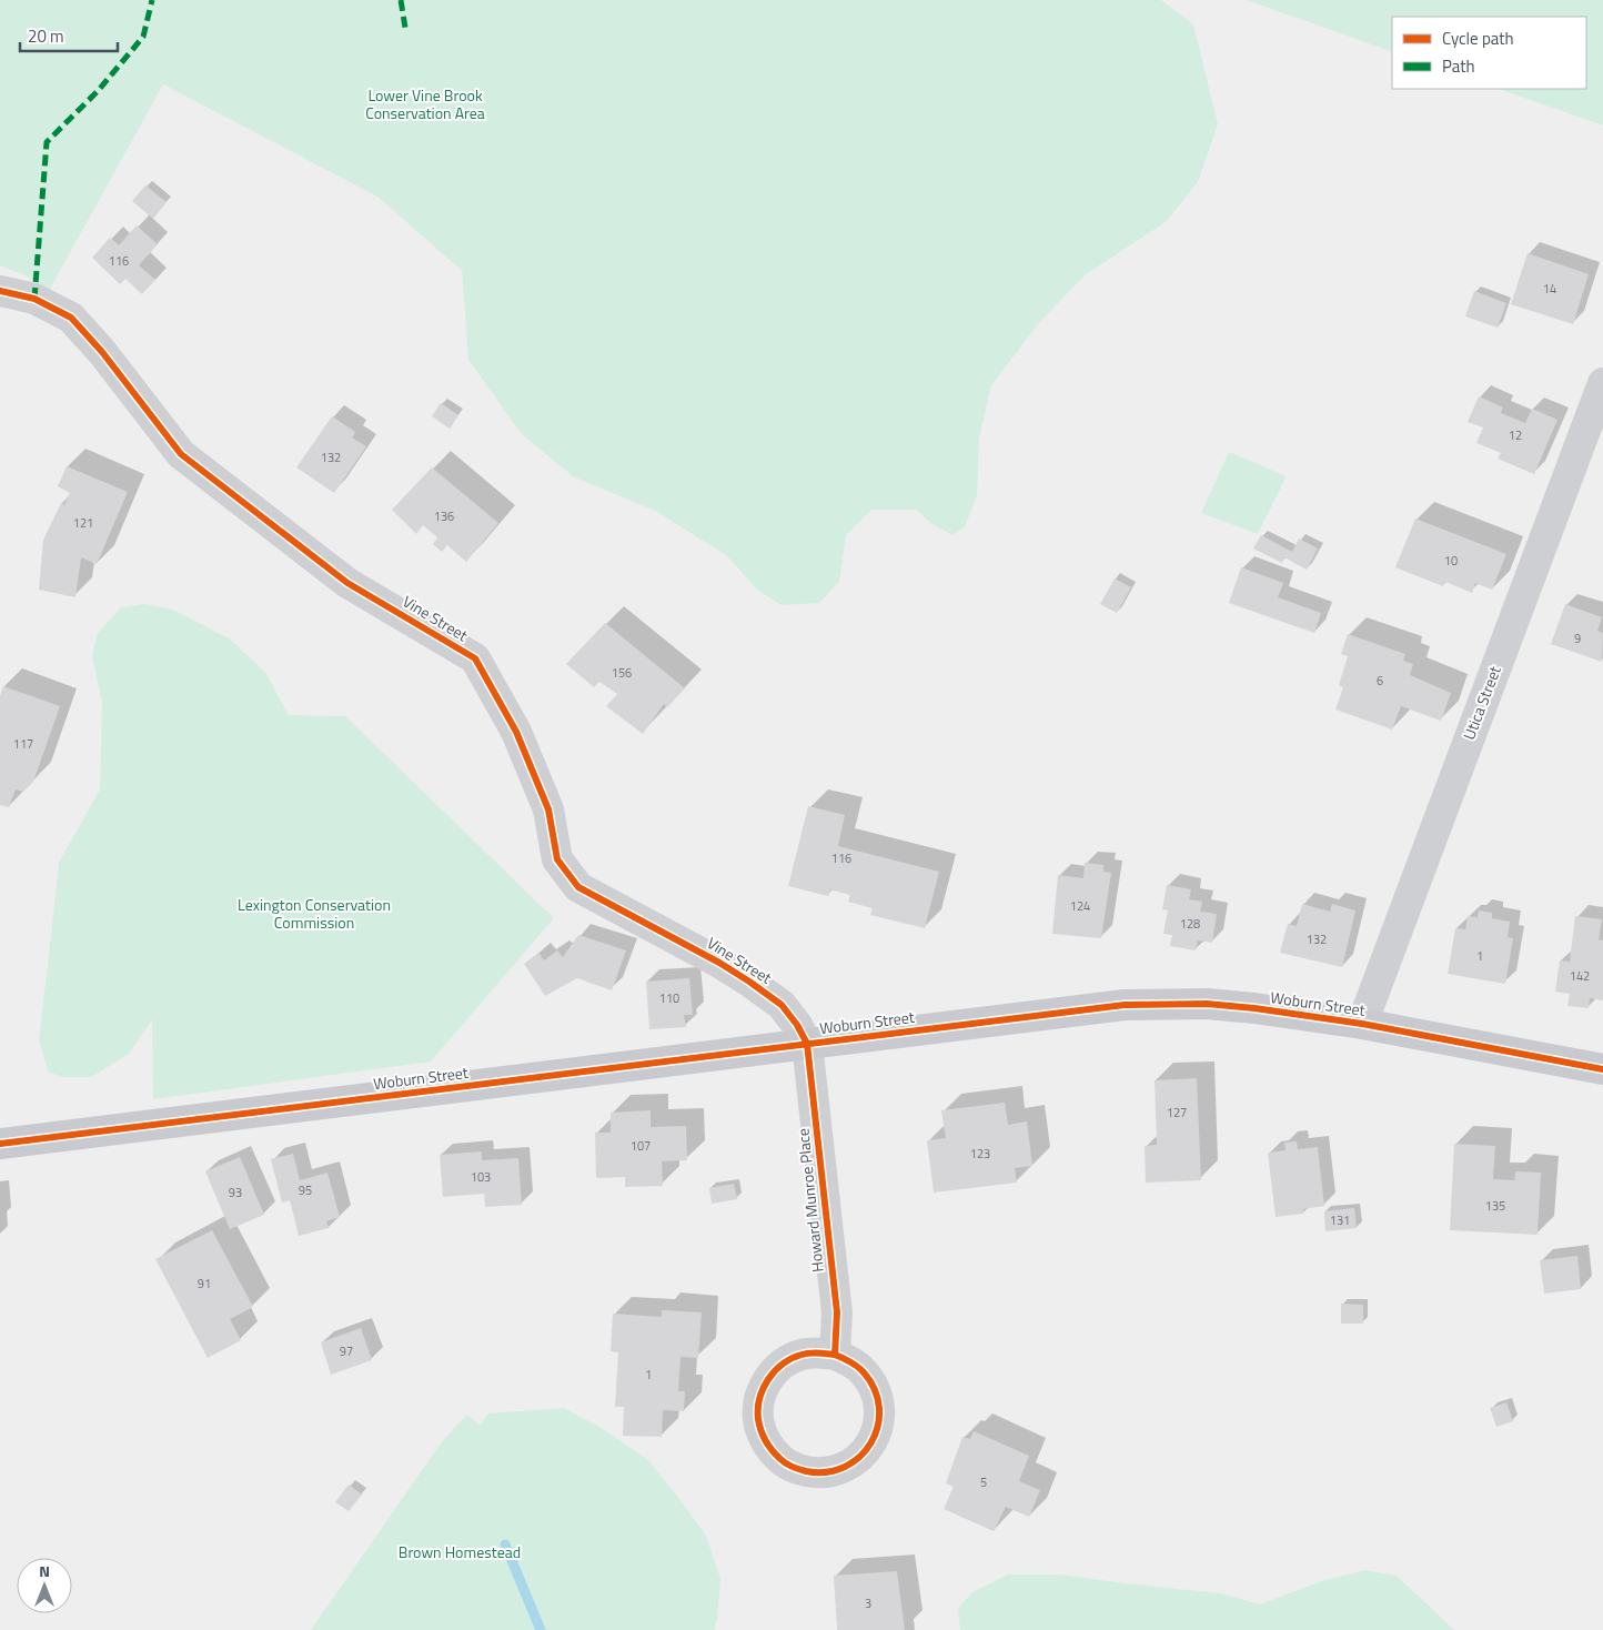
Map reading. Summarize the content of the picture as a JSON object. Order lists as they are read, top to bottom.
{
  "streets": {
    "main road": ["Woburn Street"],
    "street": ["Vine Street", "Utica Street", "Howard Munroe Place"]
  },
  "crossings": [
    ["Vine Street", "Woburn Street"],
    ["Vine Street", "Howard Munroe Place"],
    ["Utica Street", "Woburn Street"],
    ["Woburn Street", "Howard Munroe Place"]
  ],
  "parks": ["Lower Vine Brook Conservation Area", "Lexington Conservation Commission", "Brown Homestead"],
  "house_numbers": [
    "116",
    "14",
    "12",
    "132",
    "136",
    "121",
    "10",
    "9",
    "156",
    "6",
    "117",
    "116",
    "124",
    "128",
    "132",
    "1",
    "142",
    "110",
    "127",
    "107",
    "123",
    "103",
    "95",
    "93",
    "135",
    "131",
    "91",
    "97",
    "1",
    "5",
    "3"
  ],
  "legend": ["Cycle path", "Path"],
  "scale_bar": "20 m",
  "north": "top"
}
